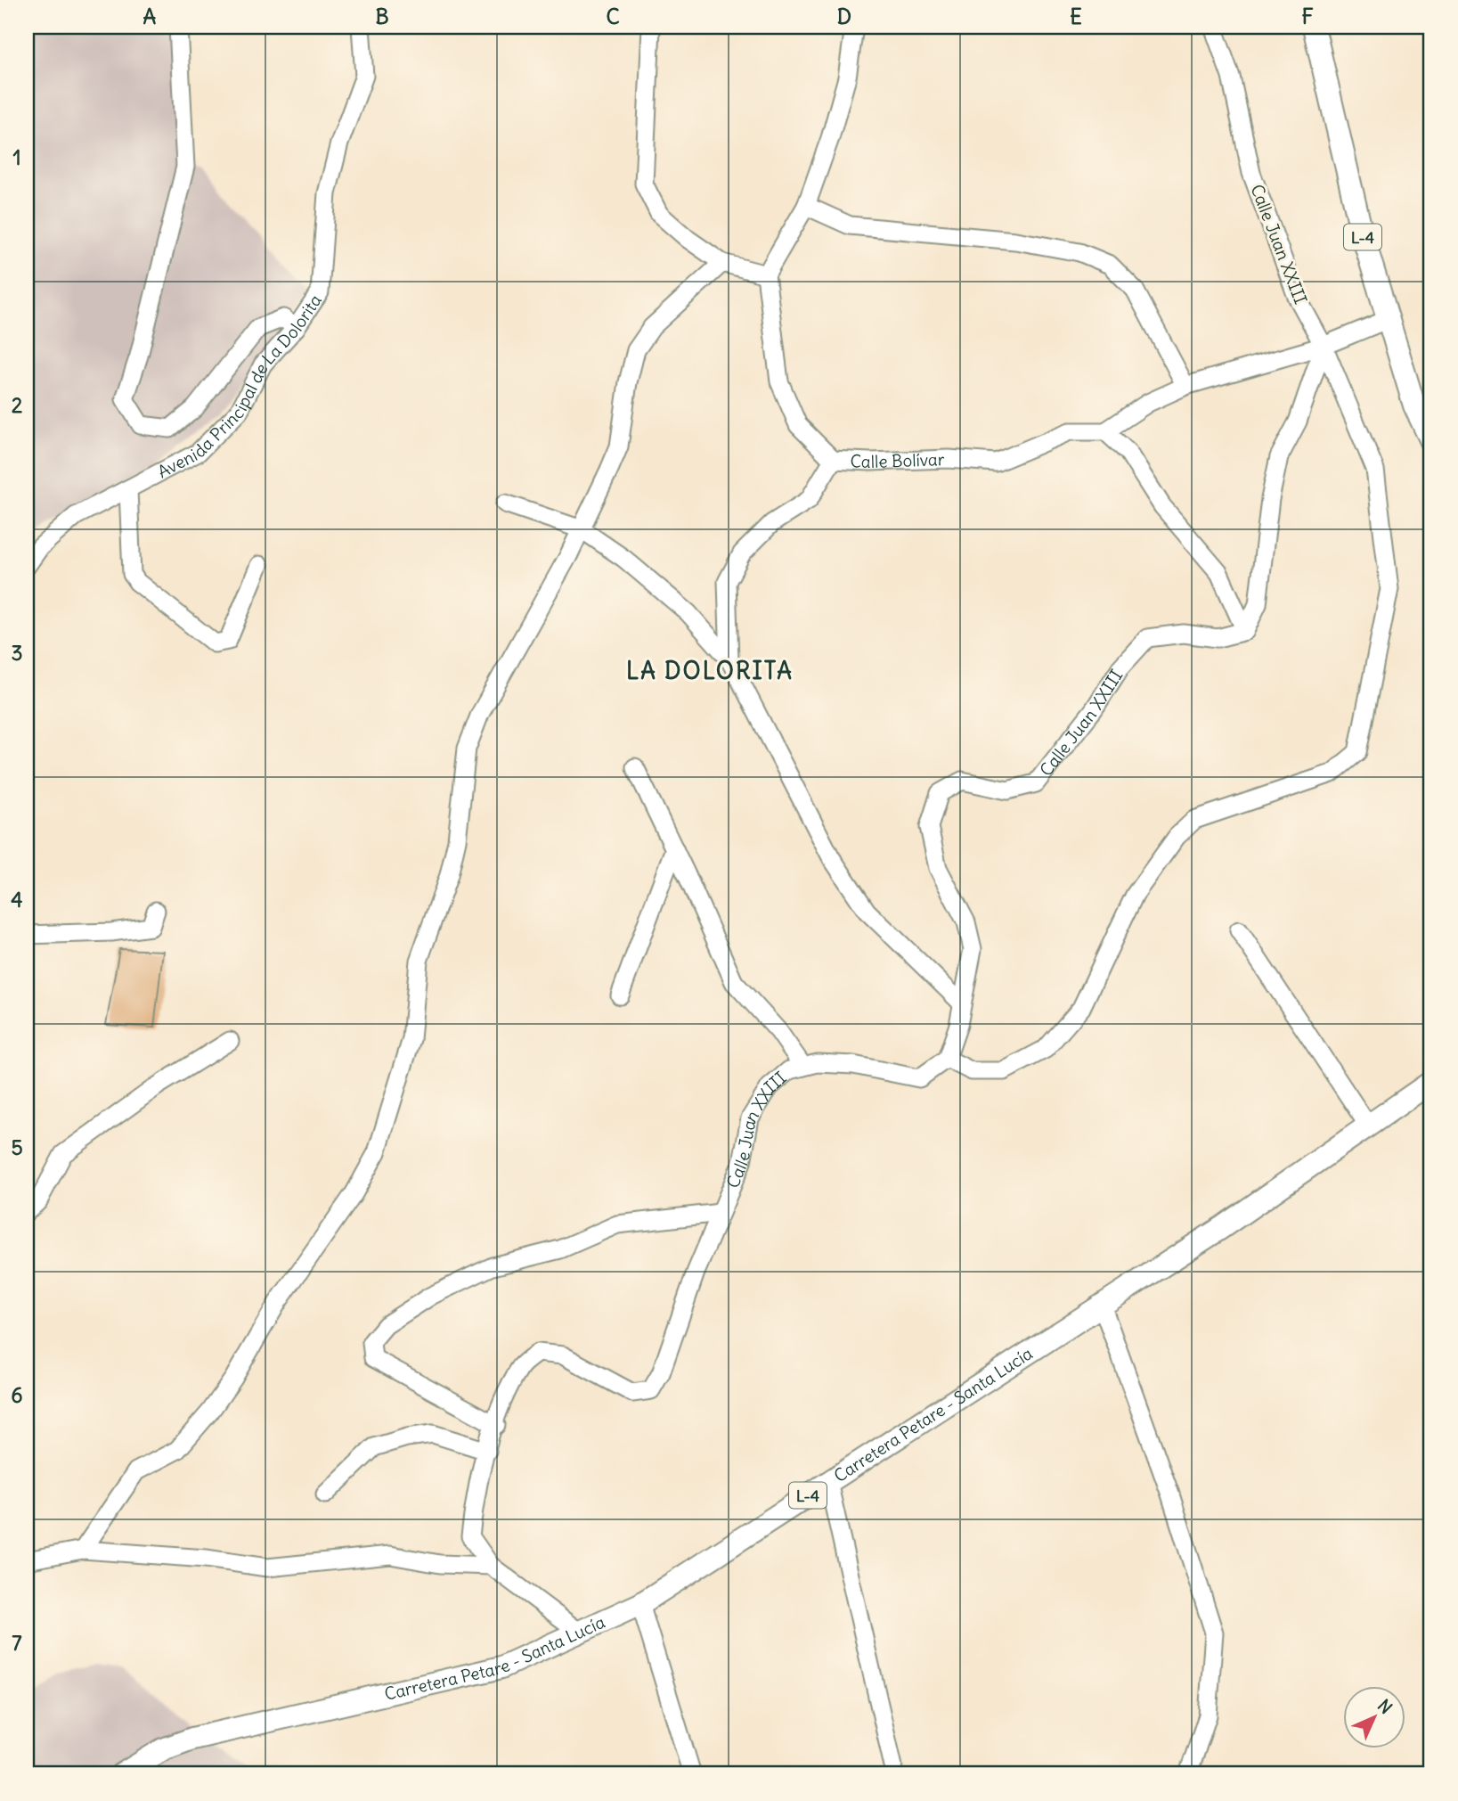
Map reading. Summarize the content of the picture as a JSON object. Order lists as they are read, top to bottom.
{
  "streets": {
    "main road": ["L-4", "Carretera Petare - Santa Lucía"],
    "street": ["Calle Juan XXIII", "Avenida Principal de La Dolorita", "Calle Bolívar"]
  },
  "crossings": [
    ["Calle Juan XXIII", "Carretera Petare - Santa Lucía"]
  ],
  "districts": ["LA DOLORITA"],
  "north": "top right",
  "grid": {
    "columns": [
      "A",
      "B",
      "C",
      "D",
      "E",
      "F"
    ],
    "rows": [
      "1",
      "2",
      "3",
      "4",
      "5",
      "6",
      "7"
    ]
  }
}
